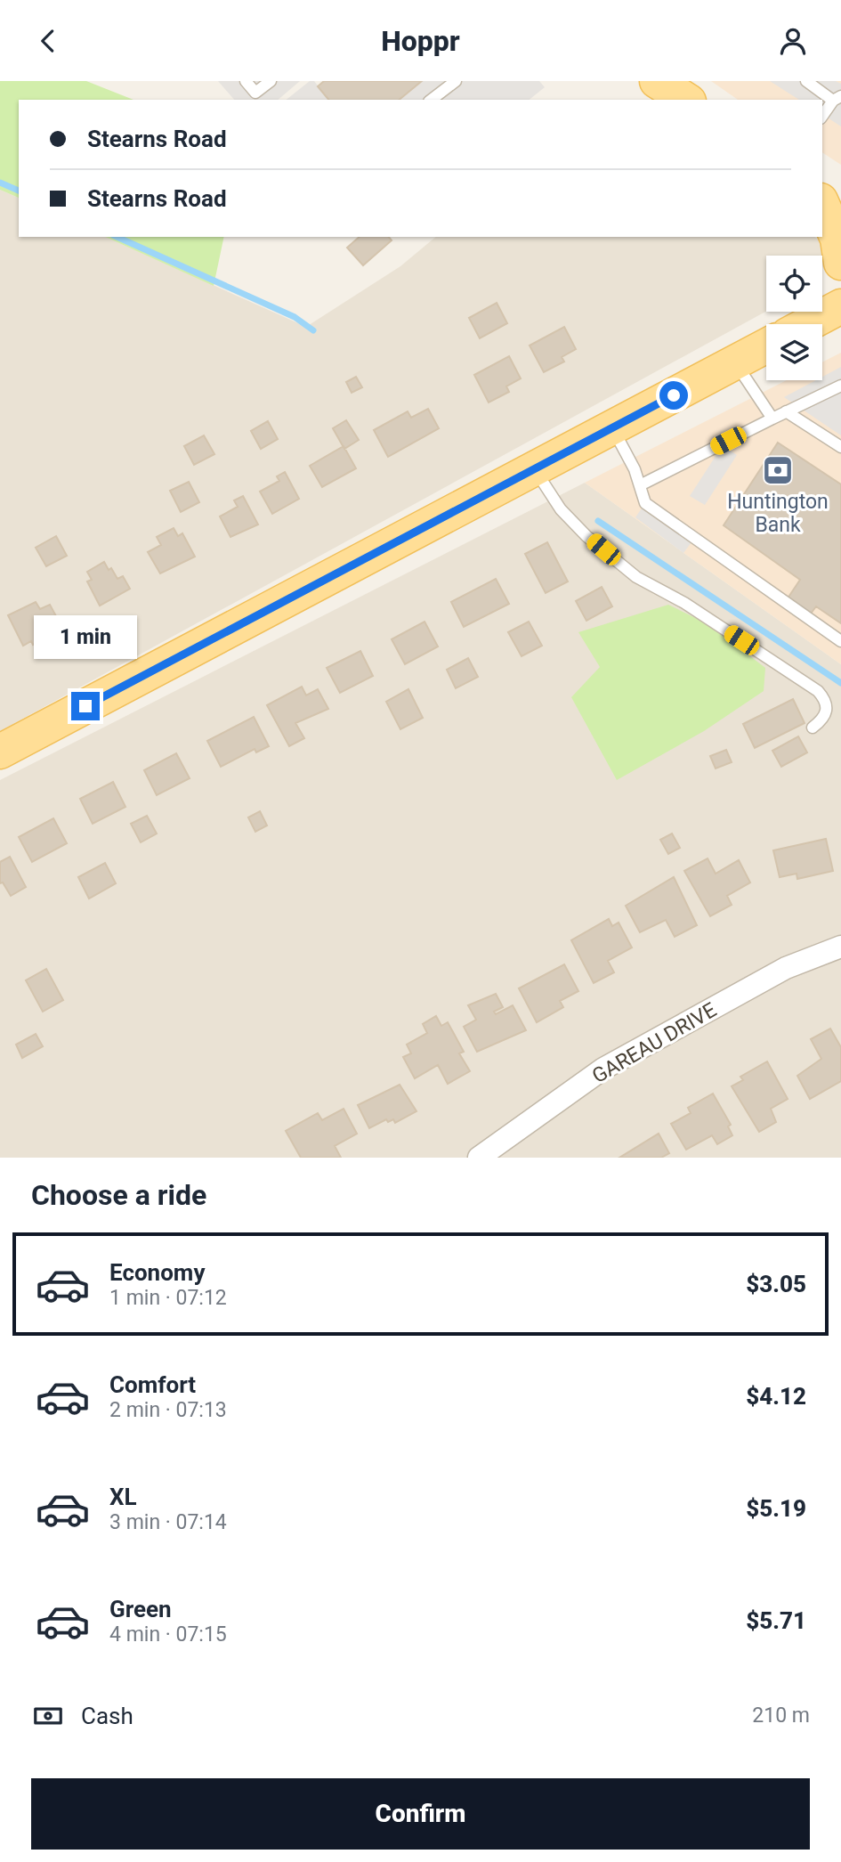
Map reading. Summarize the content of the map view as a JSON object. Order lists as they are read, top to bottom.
{
  "streets": {
    "street": ["GAREAU DRIVE"]
  },
  "places": {
    "bank": ["Huntington Bank"]
  },
  "page": {
    "header": "Hoppr",
    "banner": ["Stearns Road", "Stearns Road"],
    "bubble": "1 min",
    "heading": "Choose a ride",
    "list": [
      {
        "name": "Economy",
        "note": "1 min · 07:12",
        "value": "$3.05"
      },
      {
        "name": "Comfort",
        "note": "2 min · 07:13",
        "value": "$4.12"
      },
      {
        "name": "XL",
        "note": "3 min · 07:14",
        "value": "$5.19"
      },
      {
        "name": "Green",
        "note": "4 min · 07:15",
        "value": "$5.71"
      }
    ],
    "pay": ["Cash", "210 m"],
    "buttons": "Confirm"
  }
}
